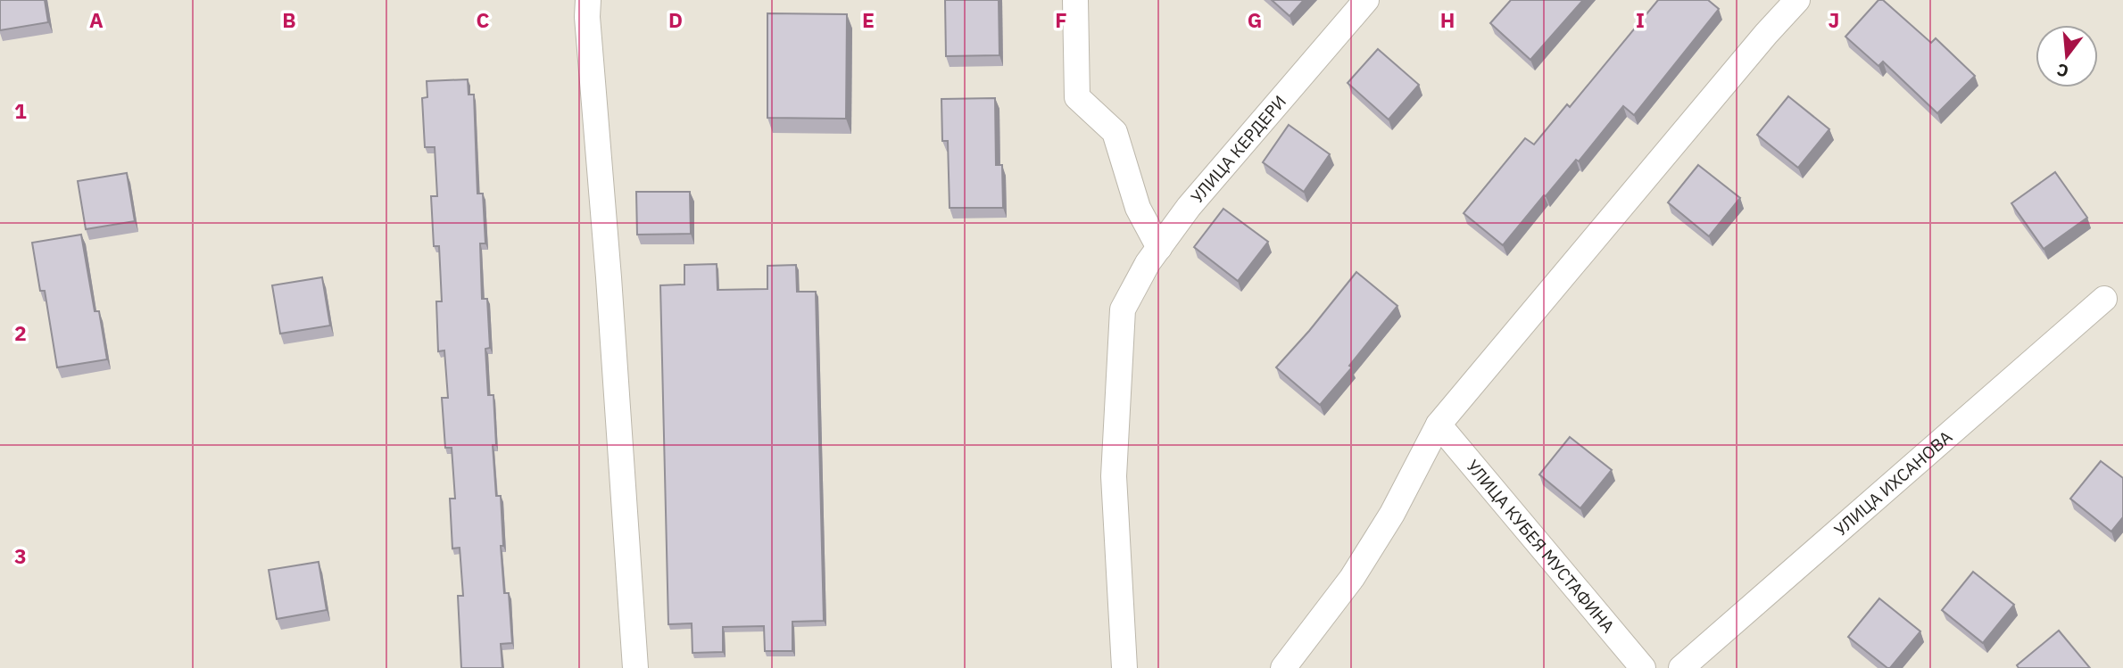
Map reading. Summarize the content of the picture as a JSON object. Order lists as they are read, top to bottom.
{
  "streets": {
    "street": ["УЛИЦА КЕРДЕРИ", "УЛИЦА ИХСАНОВА", "УЛИЦА КУБЕЯ МУСТАФИНА"]
  },
  "north": "bottom",
  "grid": {
    "columns": [
      "A",
      "B",
      "C",
      "D",
      "E",
      "F",
      "G",
      "H",
      "I",
      "J"
    ],
    "rows": ["1", "2", "3"]
  }
}
